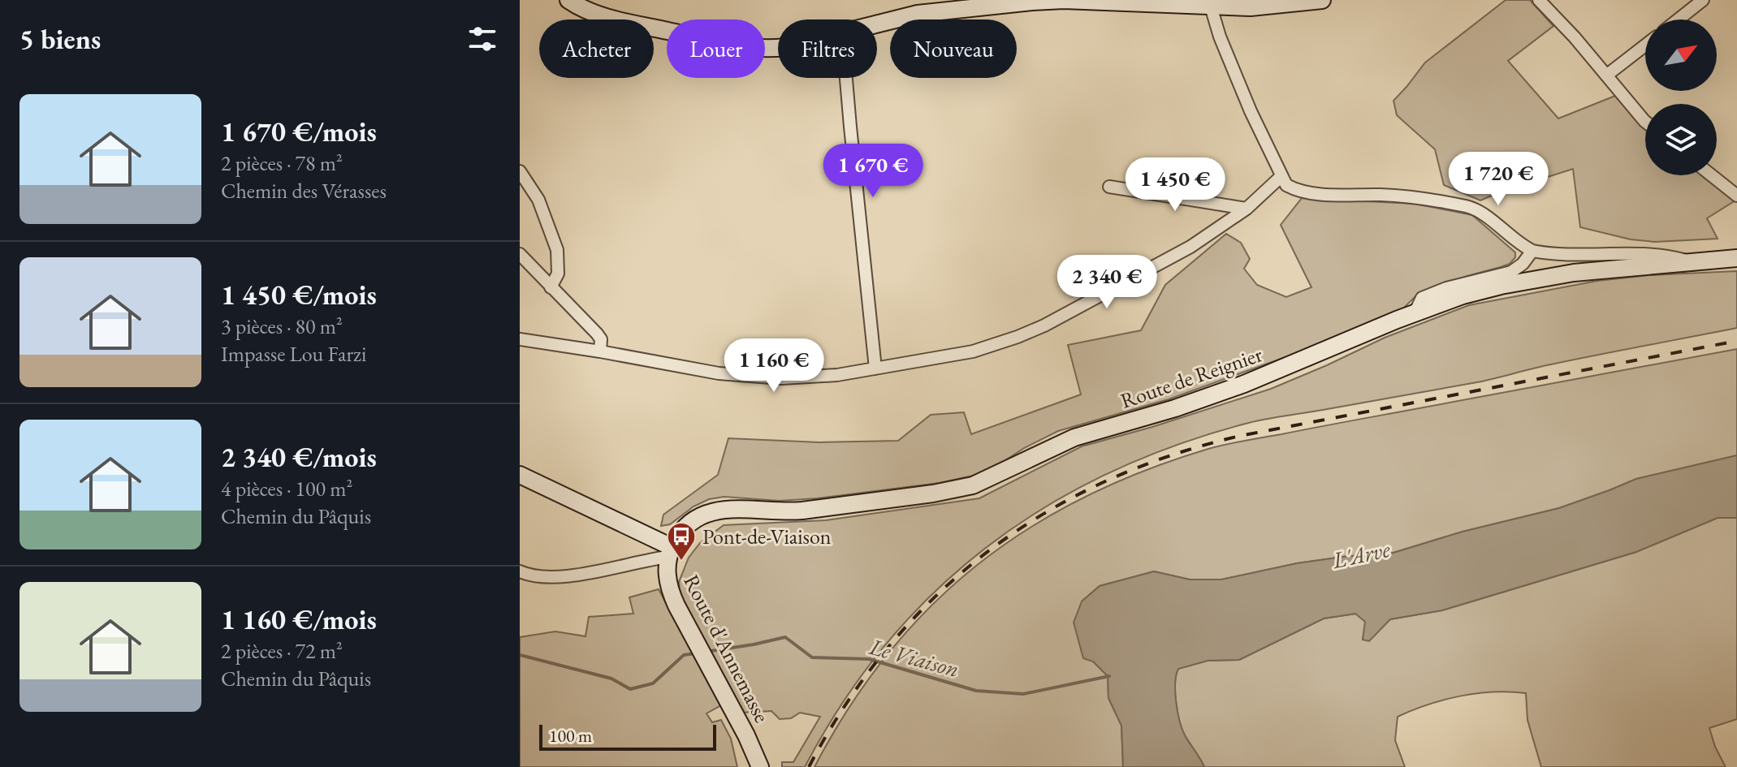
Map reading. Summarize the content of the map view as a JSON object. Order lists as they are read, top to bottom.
{
  "streets": {
    "main road": ["Route de Reignier", "Route d'Annemasse"]
  },
  "crossings": [
    ["Route de Reignier", "Route d'Annemasse"]
  ],
  "water": ["L'Arve", "Le Viaison"],
  "places": {
    "bus stop": ["Pont-de-Viaison"]
  },
  "scale_bar": "100 m",
  "north": "top right",
  "page": {
    "heading": "5 biens",
    "chip": [
      "Acheter",
      "Louer",
      "Filtres",
      "Nouveau"
    ],
    "list": [
      {
        "name": "1 670 €/mois",
        "note": "2 pièces · 78 m² · Chemin des Vérasses"
      },
      {
        "name": "1 450 €/mois",
        "note": "3 pièces · 80 m² · Impasse Lou Farzi"
      },
      {
        "name": "2 340 €/mois",
        "note": "4 pièces · 100 m² · Chemin du Pâquis"
      },
      {
        "name": "1 160 €/mois",
        "note": "2 pièces · 72 m² · Chemin du Pâquis"
      }
    ],
    "price": [
      "1 670 €",
      "1 720 €",
      "1 450 €",
      "2 340 €",
      "1 160 €"
    ],
    "scale": "100 m"
  }
}
